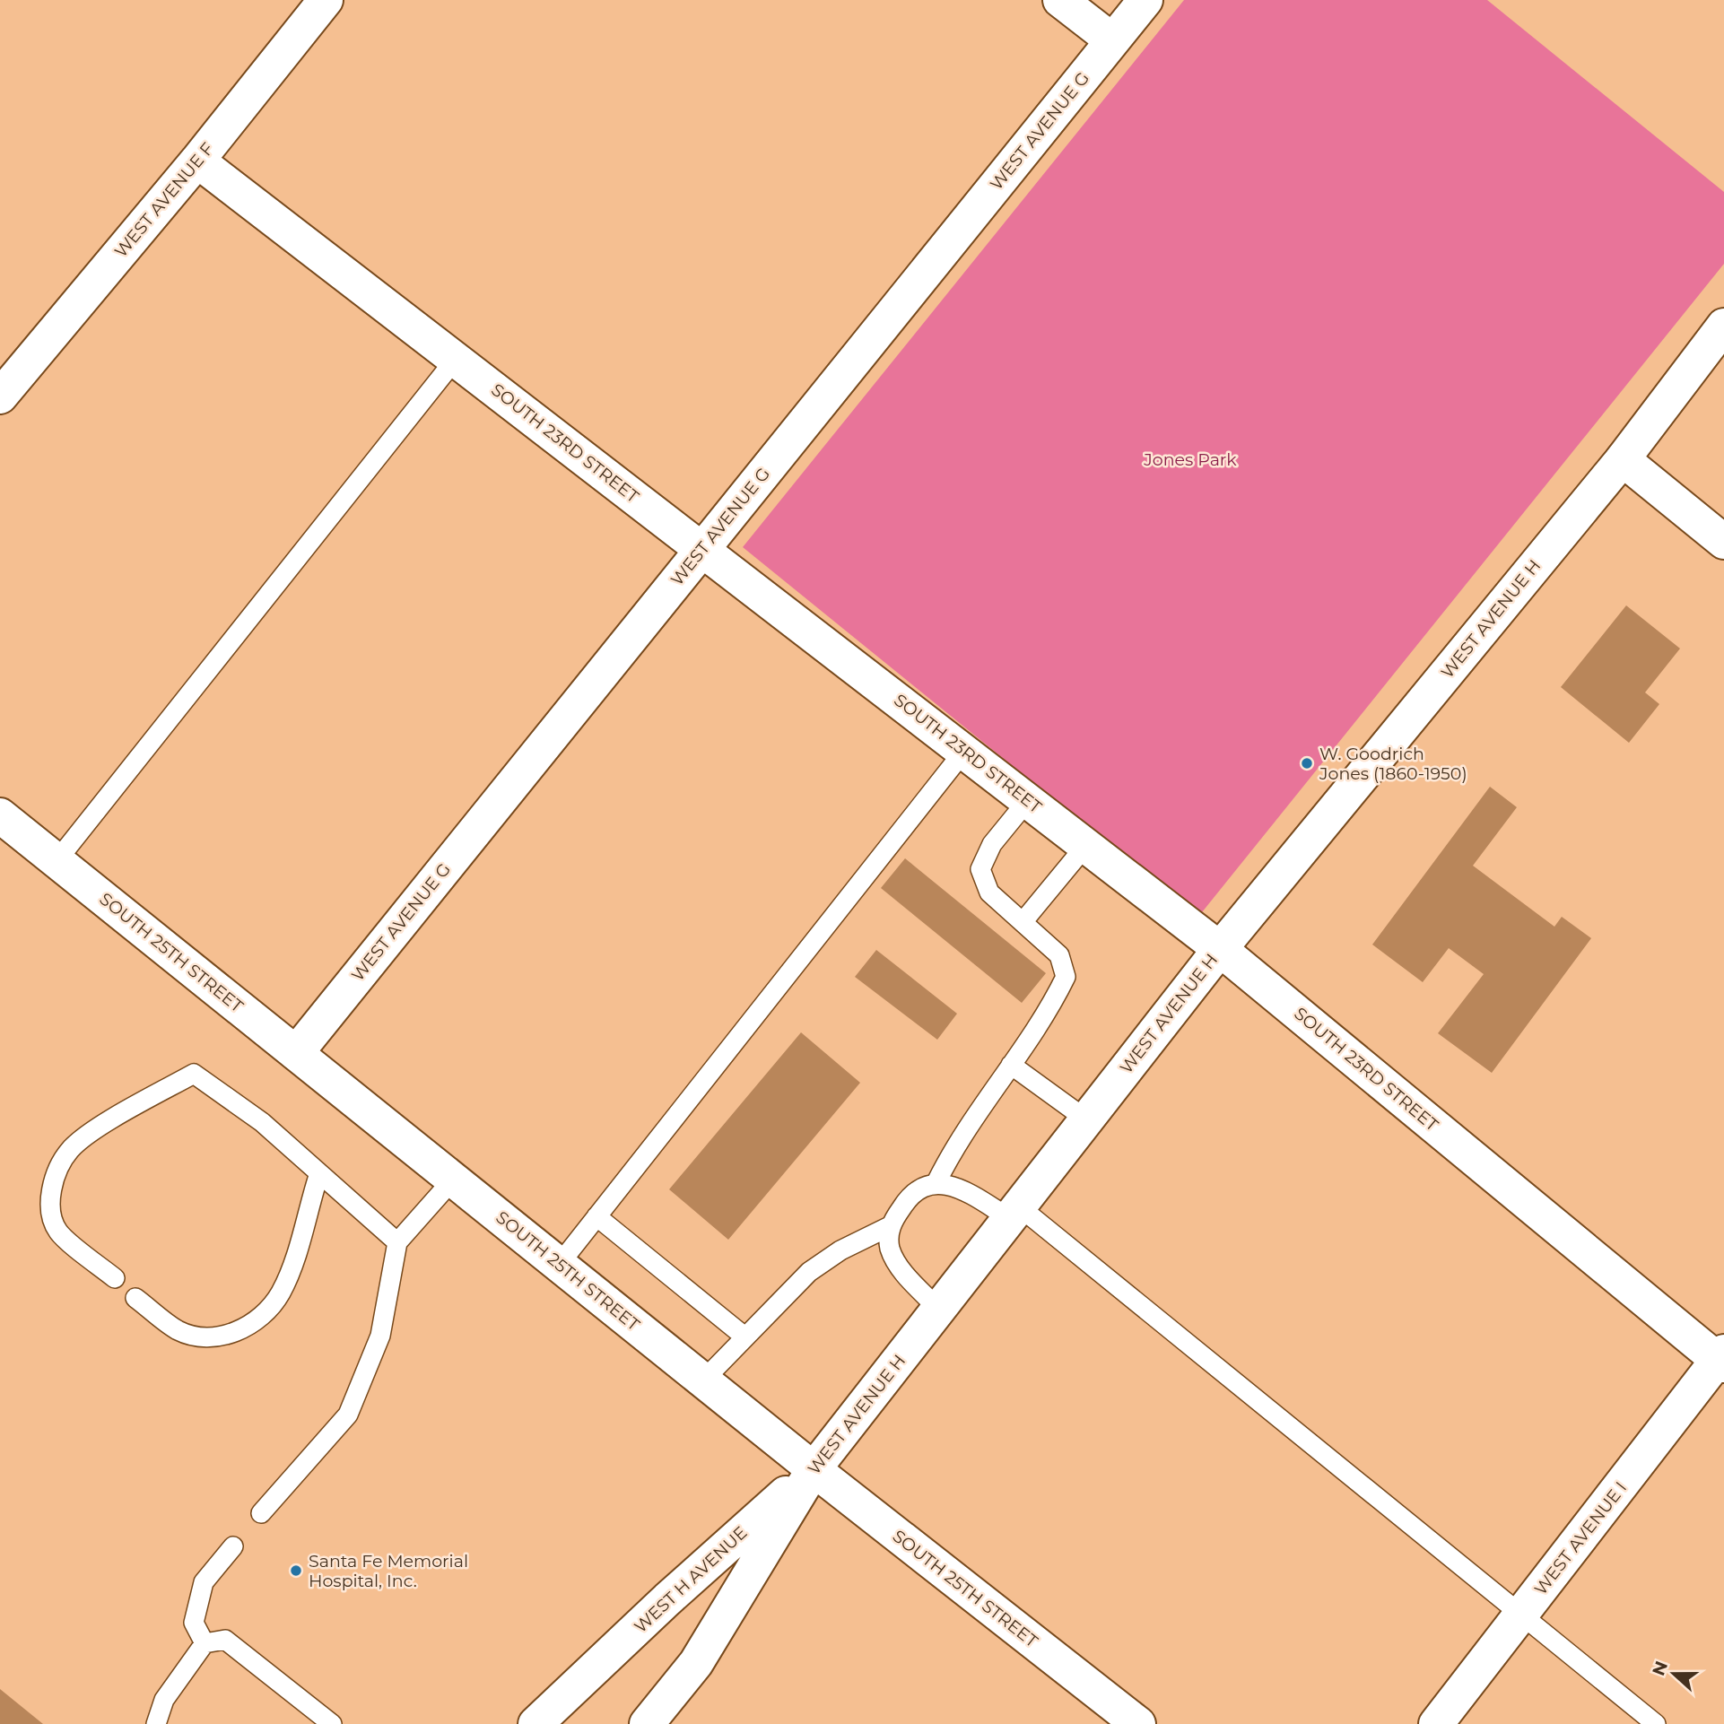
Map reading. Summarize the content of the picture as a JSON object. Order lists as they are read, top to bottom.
{
  "streets": {
    "street": [
      "WEST AVENUE G",
      "WEST AVENUE F",
      "SOUTH 23RD STREET",
      "WEST AVENUE H",
      "SOUTH 25TH STREET",
      "WEST AVENUE I",
      "WEST H AVENUE"
    ]
  },
  "crossings": [
    ["WEST AVENUE G", "SOUTH 23RD STREET"],
    ["WEST AVENUE G", "SOUTH 25TH STREET"],
    ["WEST AVENUE F", "SOUTH 23RD STREET"],
    ["SOUTH 23RD STREET", "WEST AVENUE H"],
    ["SOUTH 23RD STREET", "WEST AVENUE I"],
    ["WEST AVENUE H", "SOUTH 25TH STREET"],
    ["WEST AVENUE H", "WEST H AVENUE"],
    ["SOUTH 25TH STREET", "WEST H AVENUE"]
  ],
  "parks": ["Jones Park"],
  "places": ["W. Goodrich Jones (1860-1950)", "Santa Fe Memorial Hospital, Inc."],
  "north": "left"
}
